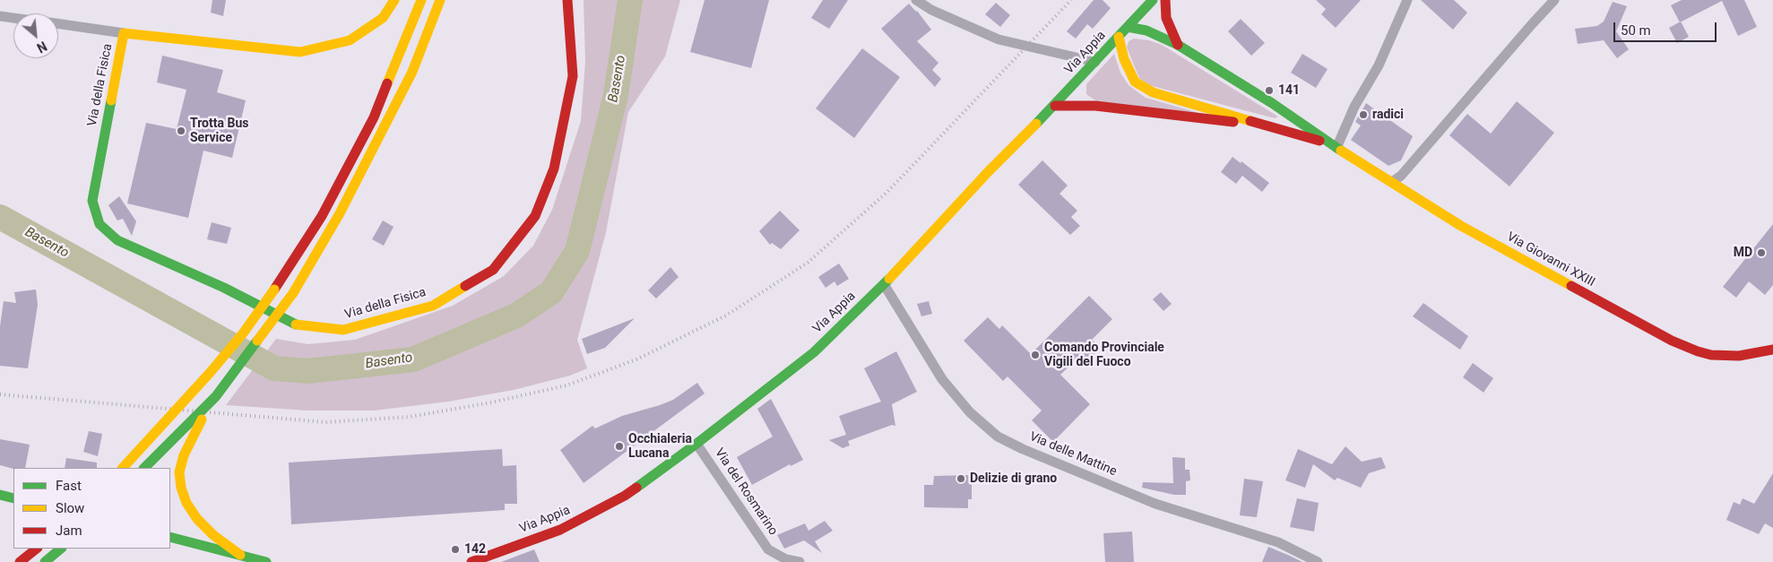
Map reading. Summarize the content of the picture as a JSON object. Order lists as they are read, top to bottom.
{
  "streets": {
    "main road": ["Via Appia", "Via della Fisica", "Via Giovanni XXIII"],
    "street": ["Via delle Mattine", "Via del Rosmarino"]
  },
  "crossings": [
    ["Via Appia", "Via delle Mattine"],
    ["Via Appia", "Via del Rosmarino"]
  ],
  "water": ["Basento"],
  "places": [
    "141",
    "radici",
    "Trotta Bus Service",
    "MD",
    "Comando Provinciale Vigili del Fuoco",
    "Occhialeria Lucana",
    "Delizie di grano",
    "142"
  ],
  "legend": ["Fast", "Slow", "Jam"],
  "scale_bar": "50 m",
  "north": "bottom right"
}
